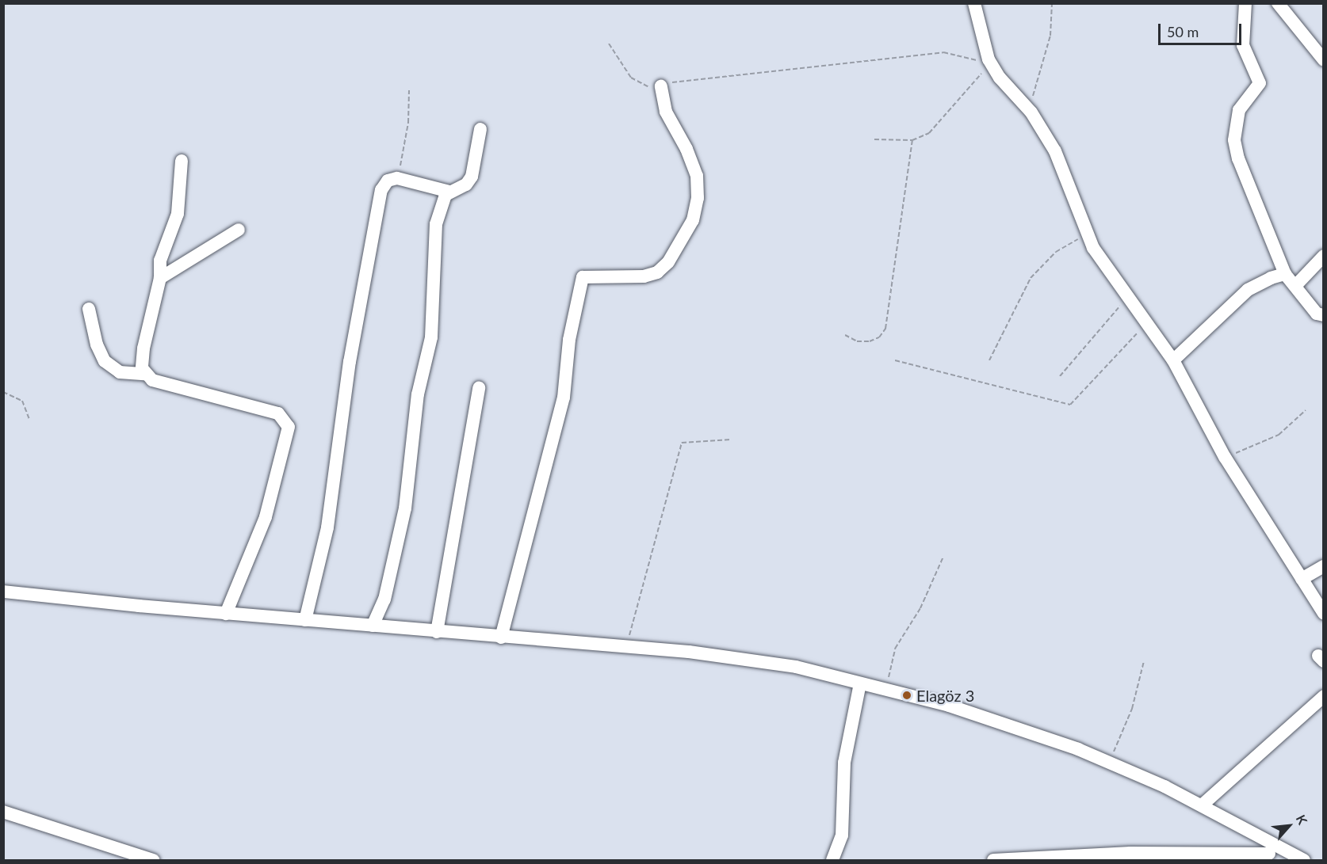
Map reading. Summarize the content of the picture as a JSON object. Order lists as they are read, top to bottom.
{
  "places": ["Elagöz 3"],
  "scale_bar": "50 m",
  "north": "top right"
}
